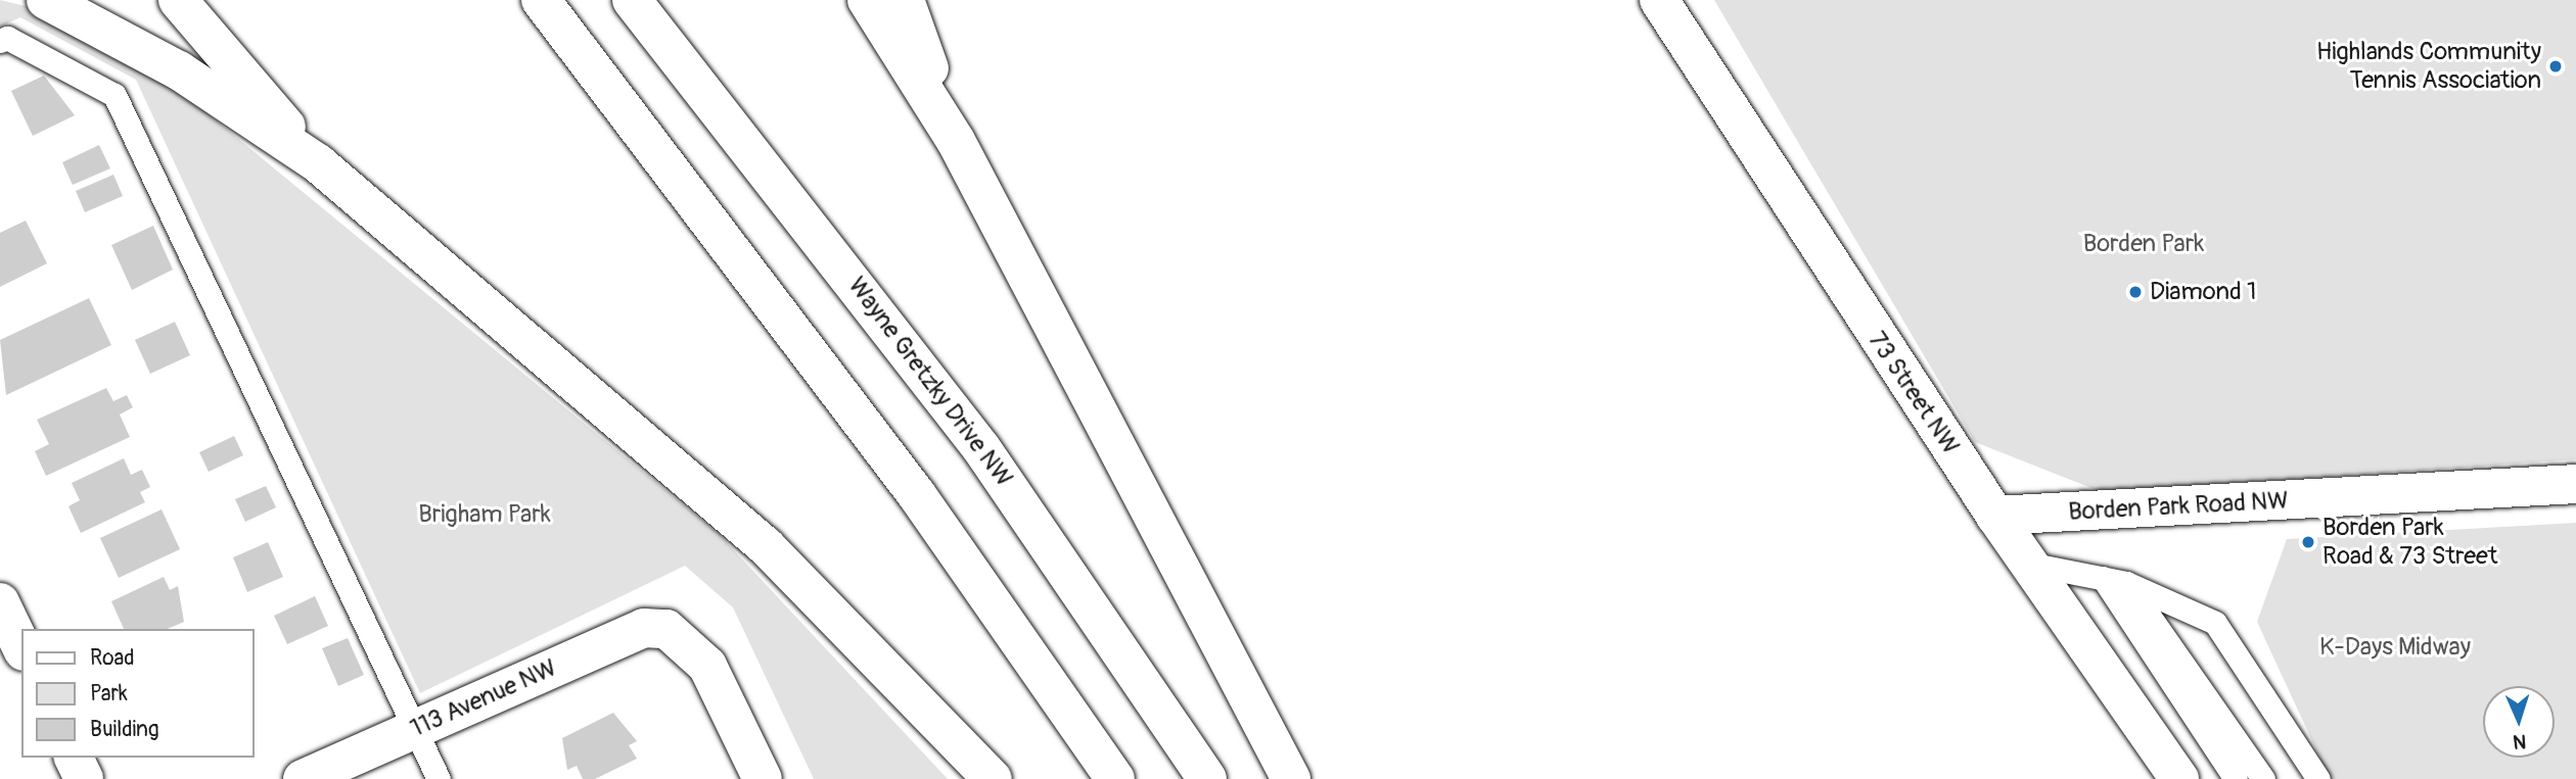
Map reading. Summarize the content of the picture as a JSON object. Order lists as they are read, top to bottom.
{
  "streets": {
    "main road": [
      "Wayne Gretzky Drive NW",
      "73 Street NW",
      "Borden Park Road NW",
      "113 Avenue NW"
    ]
  },
  "crossings": [
    ["73 Street NW", "Borden Park Road NW"]
  ],
  "parks": ["Borden Park", "Brigham Park", "K-Days Midway"],
  "places": ["Highlands Community Tennis Association", "Diamond 1", "Borden Park Road & 73 Street"],
  "legend": ["Road", "Park", "Building"],
  "north": "bottom"
}
